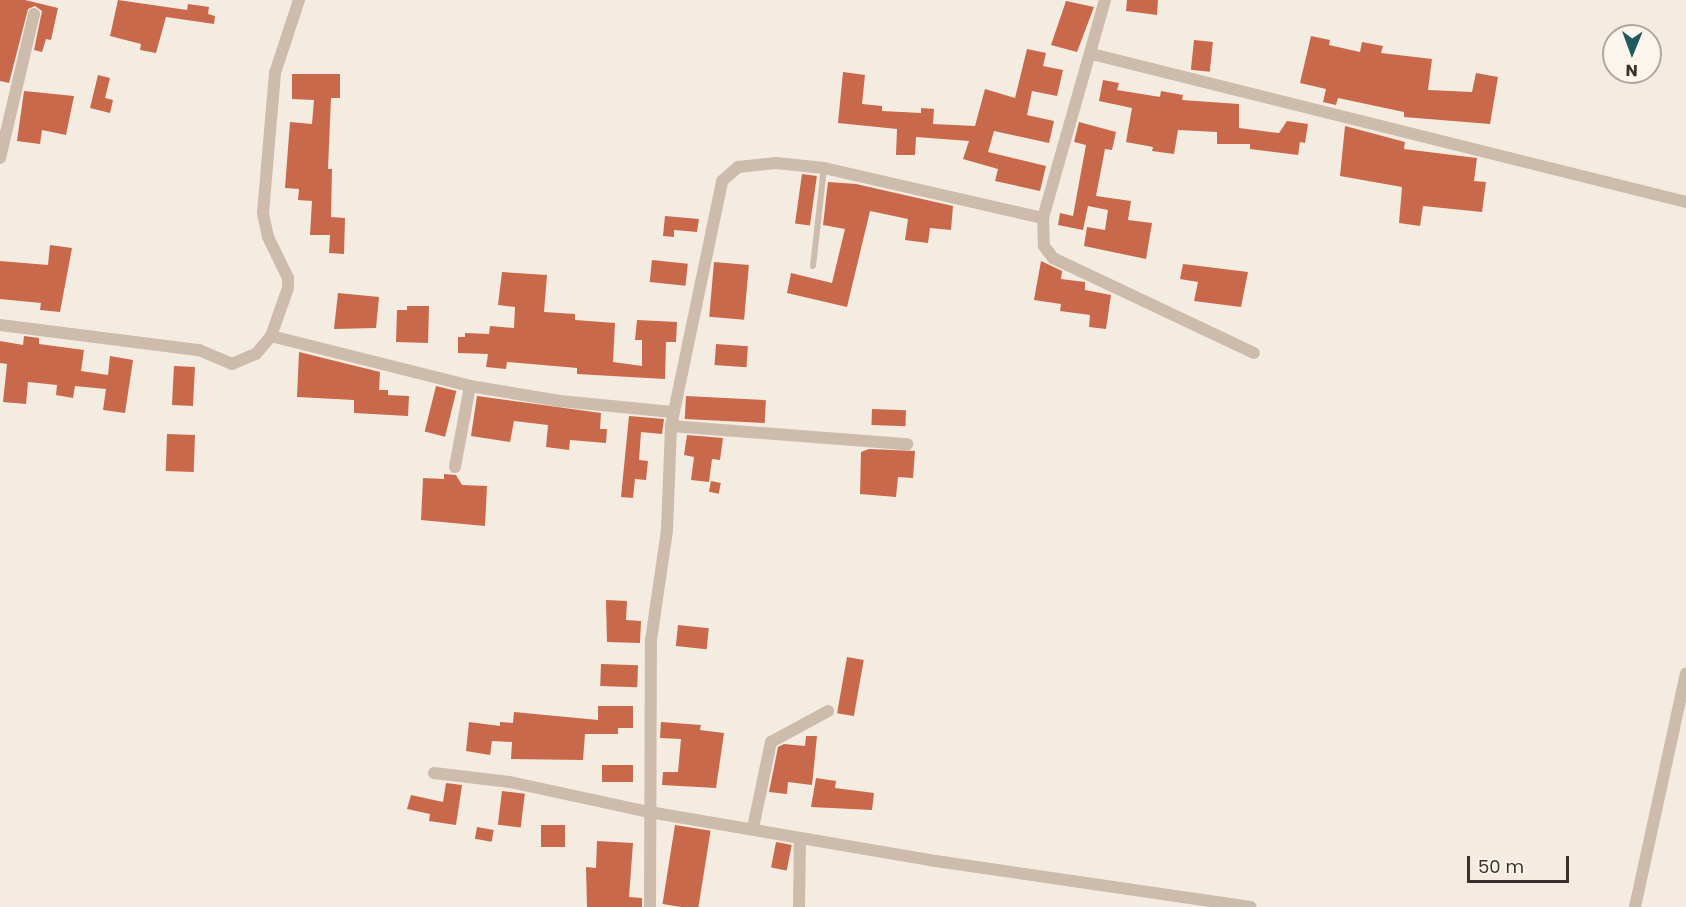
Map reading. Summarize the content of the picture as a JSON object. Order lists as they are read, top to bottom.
{
  "scale_bar": "50 m",
  "north": "bottom"
}
